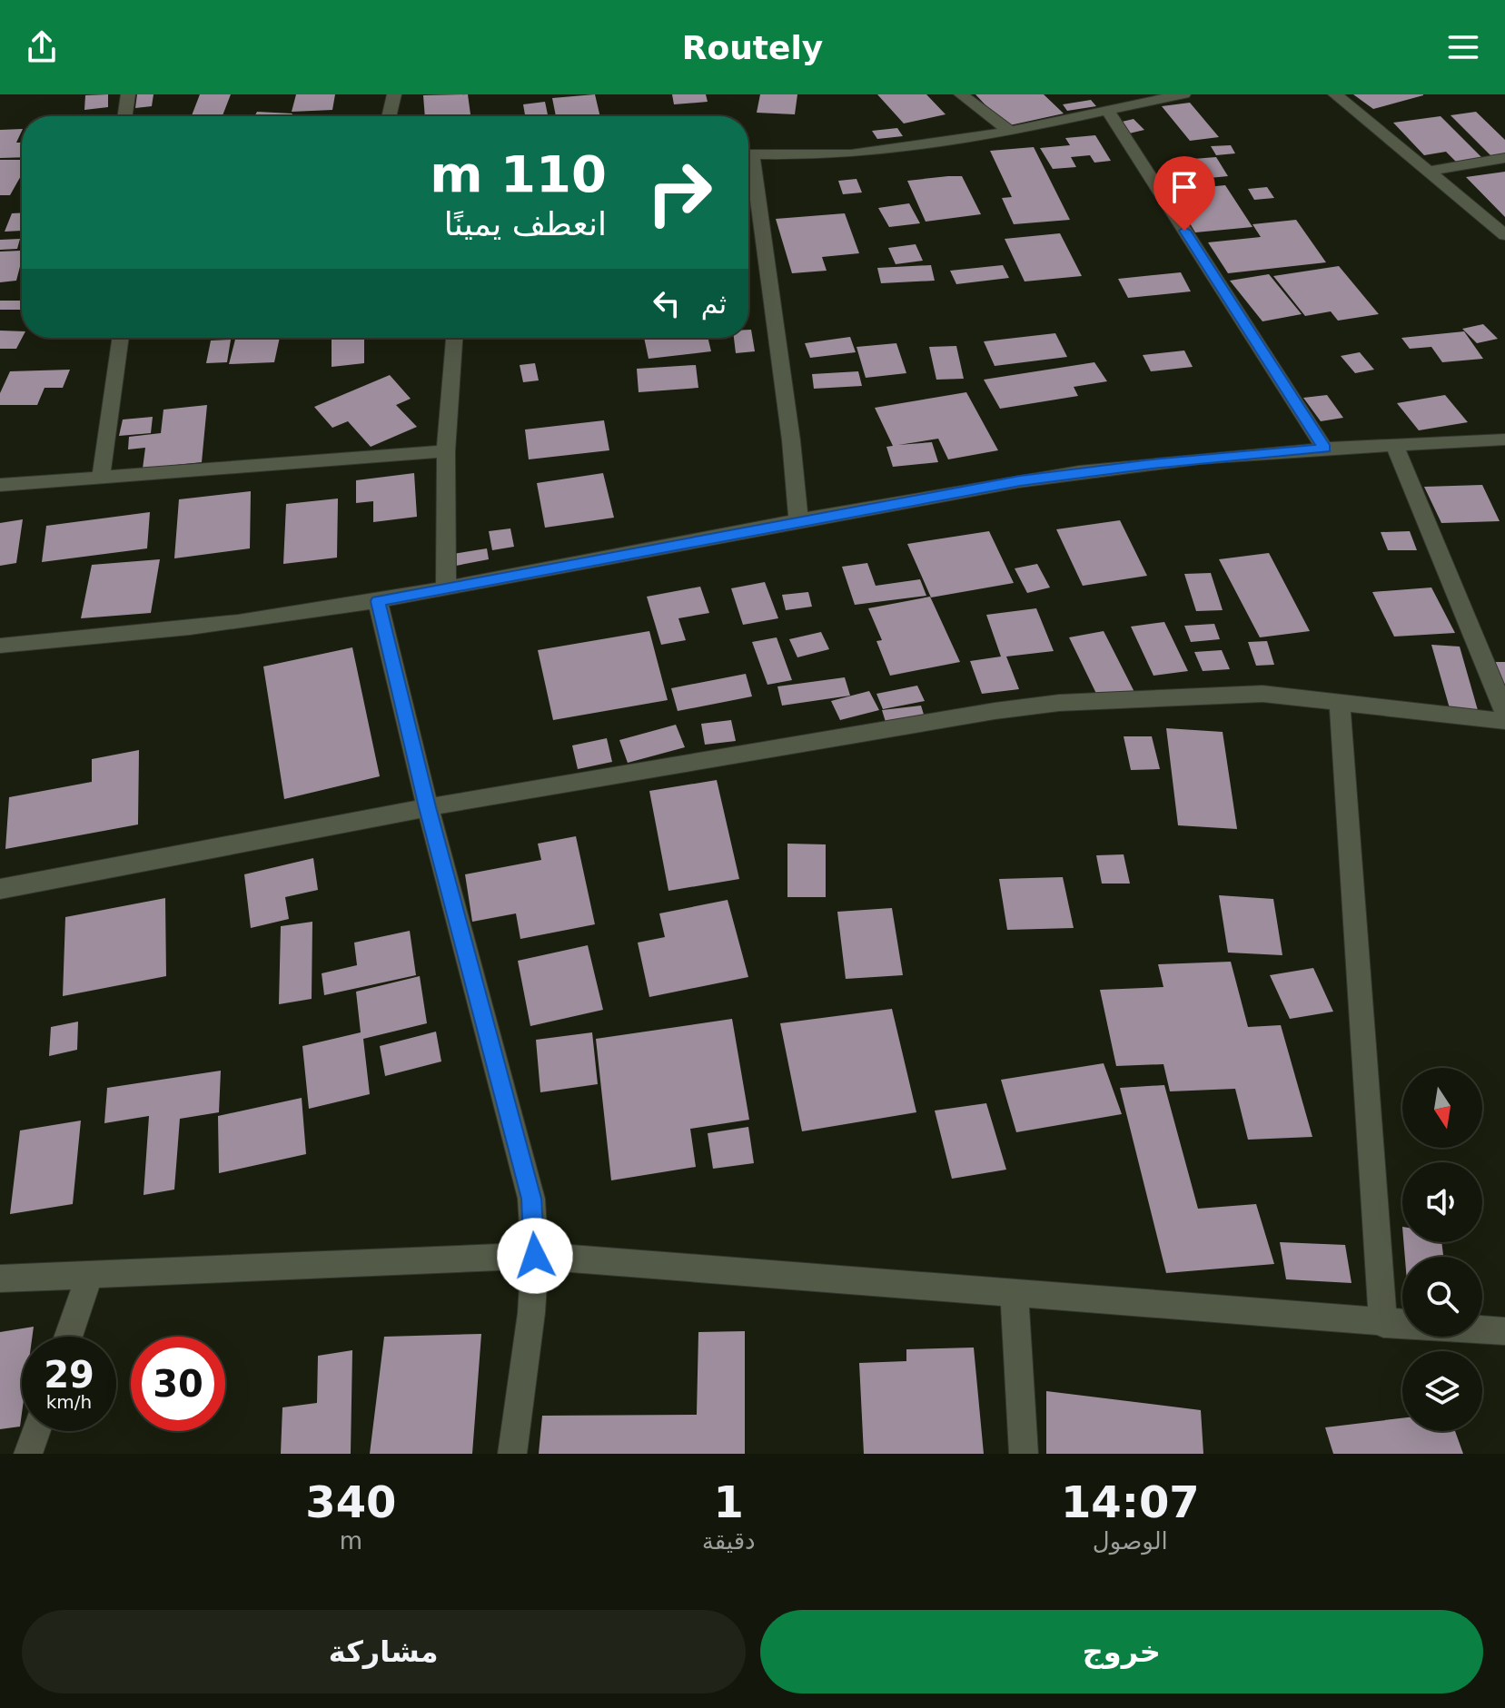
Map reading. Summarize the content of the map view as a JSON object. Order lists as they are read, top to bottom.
{
  "north": "bottom",
  "page": {
    "header": "Routely",
    "turn": ["110 m", "انعطف يمينًا"],
    "then": "ثم",
    "speed": "29 km/h",
    "limit": "30",
    "eta": [
      "14:07",
      "الوصول",
      "1",
      "دقيقة",
      "340",
      "m"
    ],
    "buttons": ["خروج", "مشاركة"]
  }
}
